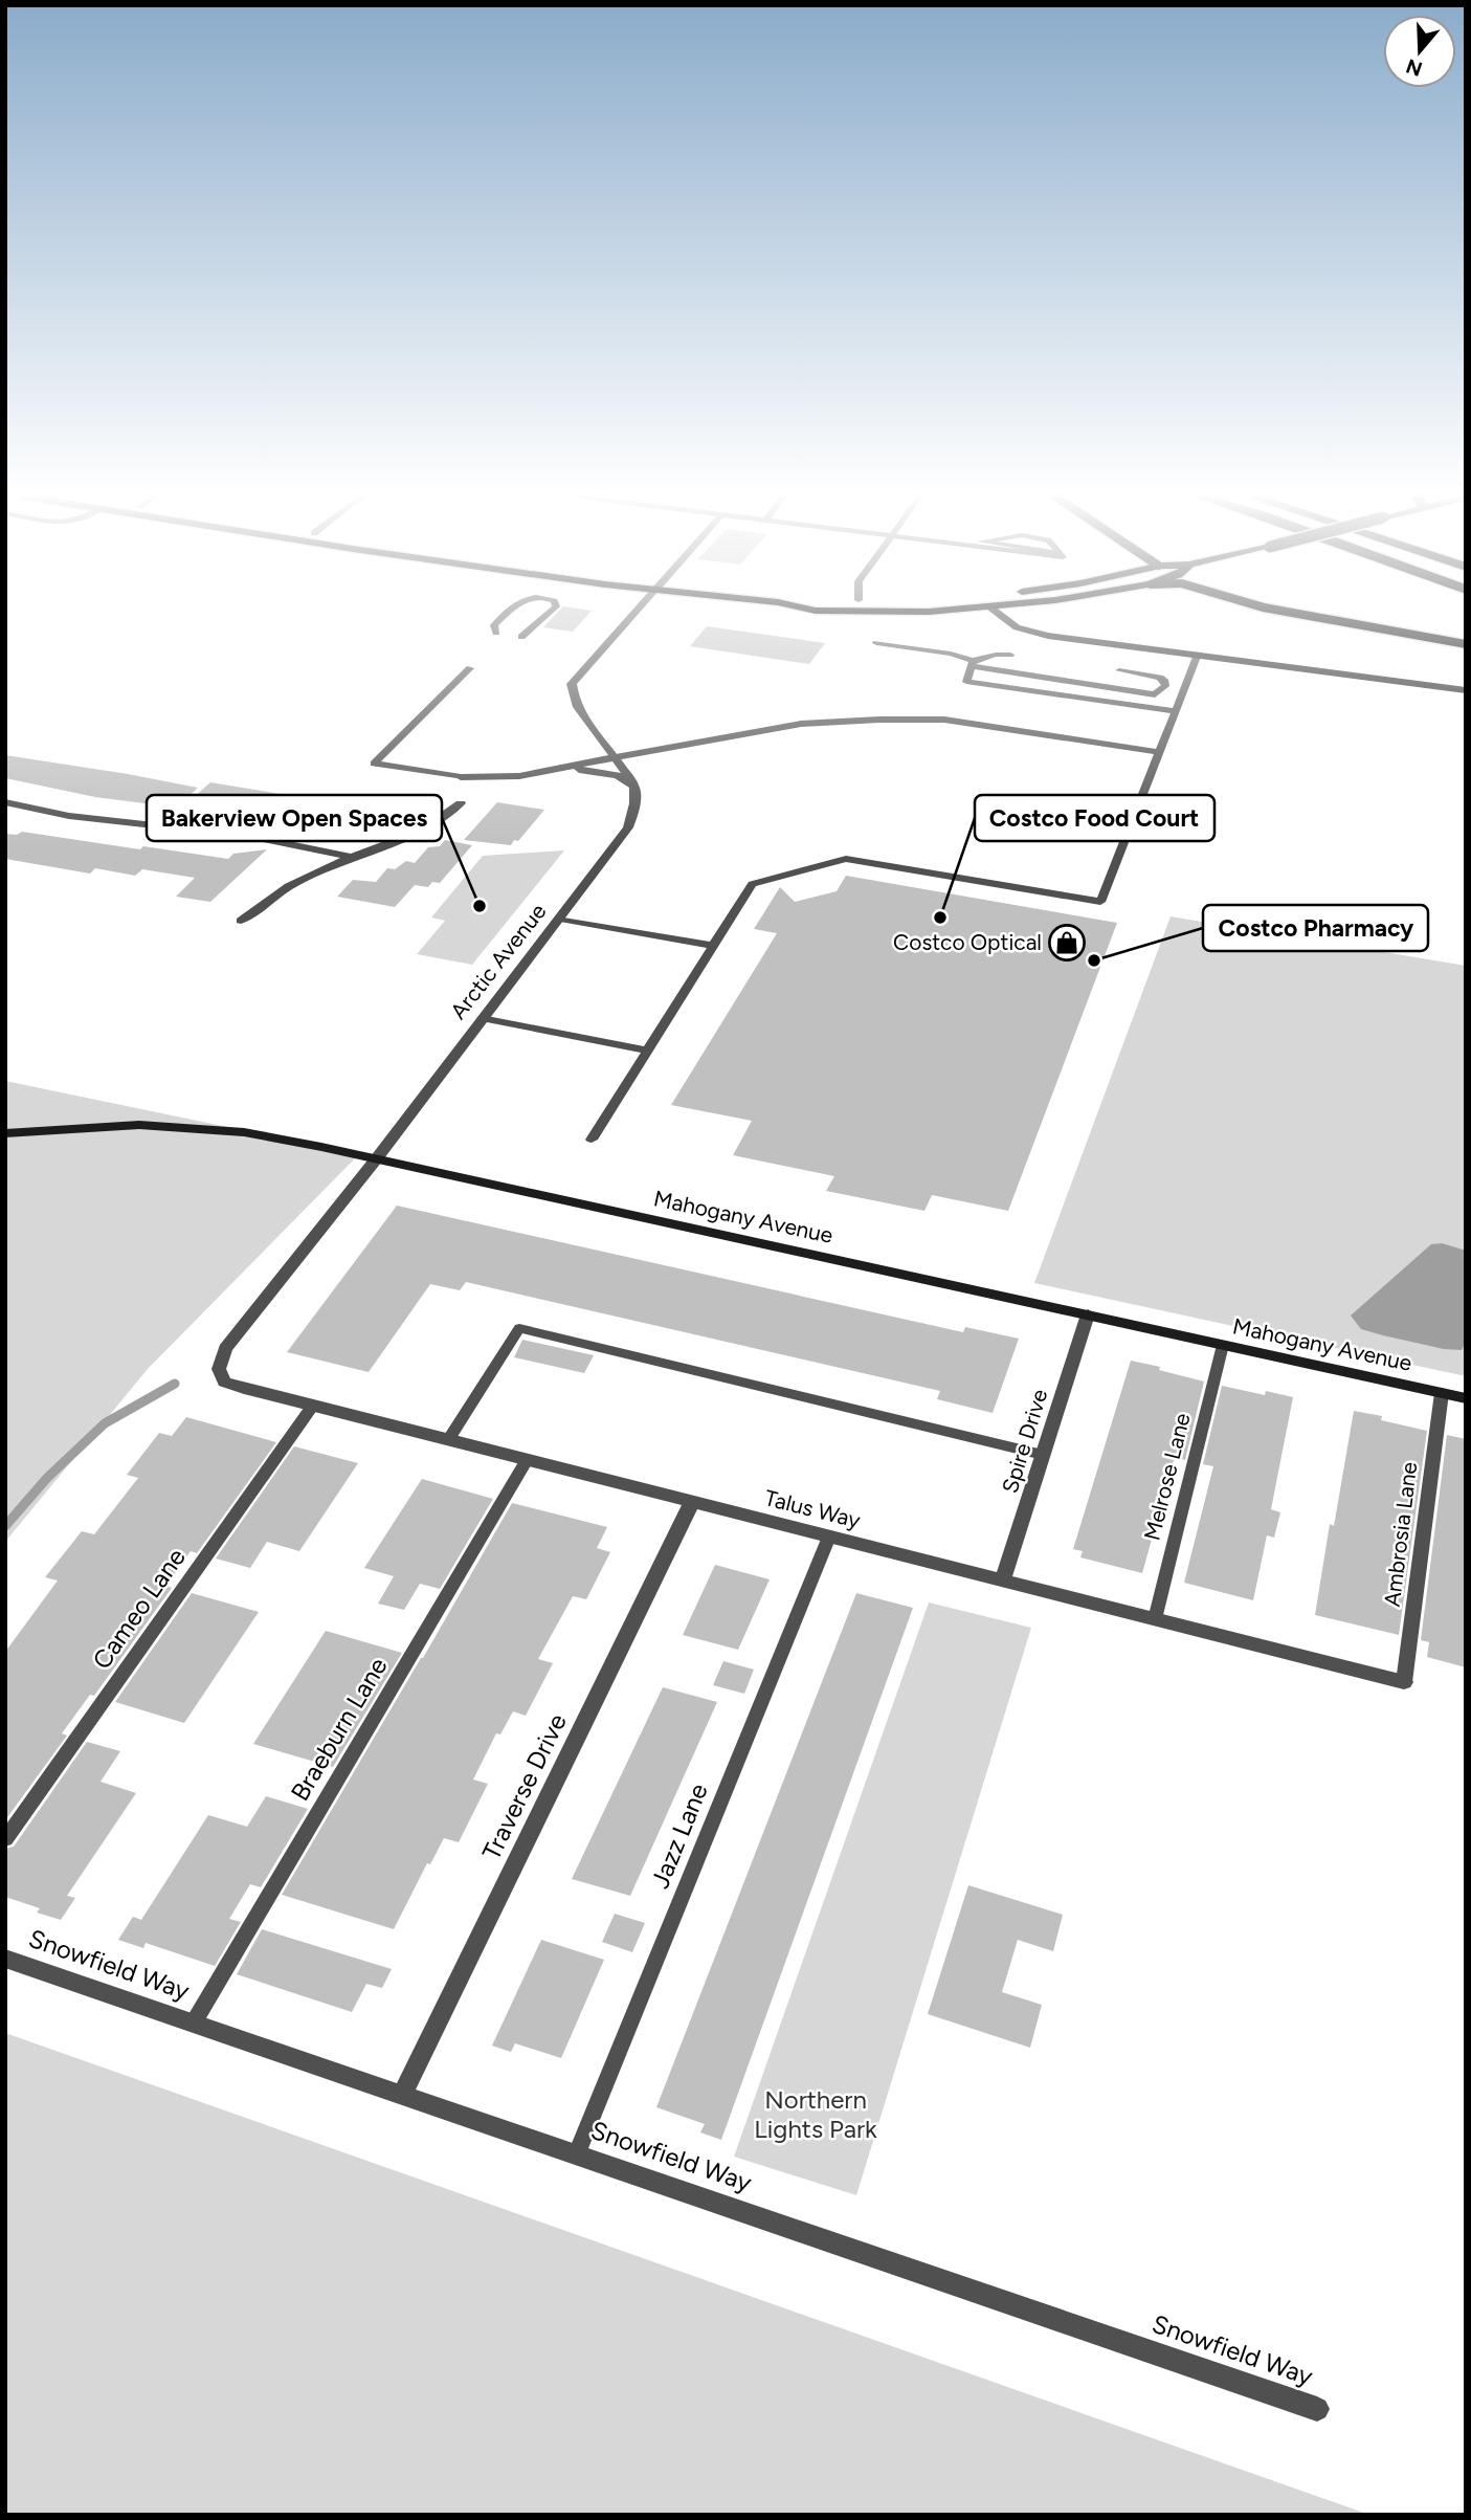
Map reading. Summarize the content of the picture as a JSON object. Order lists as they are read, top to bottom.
{
  "streets": {
    "street": [
      "Arctic Avenue",
      "Mahogany Avenue",
      "Spire Drive",
      "Talus Way",
      "Traverse Drive",
      "Snowfield Way"
    ],
    "lane": [
      "Melrose Lane",
      "Ambrosia Lane",
      "Cameo Lane",
      "Braeburn Lane",
      "Jazz Lane"
    ]
  },
  "crossings": [
    ["Arctic Avenue", "Mahogany Avenue"],
    ["Arctic Avenue", "Talus Way"],
    ["Mahogany Avenue", "Spire Drive"],
    ["Mahogany Avenue", "Melrose Lane"],
    ["Mahogany Avenue", "Ambrosia Lane"],
    ["Spire Drive", "Talus Way"],
    ["Melrose Lane", "Talus Way"],
    ["Talus Way", "Ambrosia Lane"],
    ["Talus Way", "Cameo Lane"],
    ["Talus Way", "Braeburn Lane"],
    ["Talus Way", "Traverse Drive"],
    ["Talus Way", "Jazz Lane"],
    ["Braeburn Lane", "Snowfield Way"],
    ["Traverse Drive", "Snowfield Way"],
    ["Jazz Lane", "Snowfield Way"]
  ],
  "parks": ["Northern Lights Park"],
  "places": {
    "other": ["Bakerview Open Spaces", "Costco Food Court", "Costco Pharmacy"],
    "shop": ["Costco Optical"]
  },
  "north": "bottom"
}
